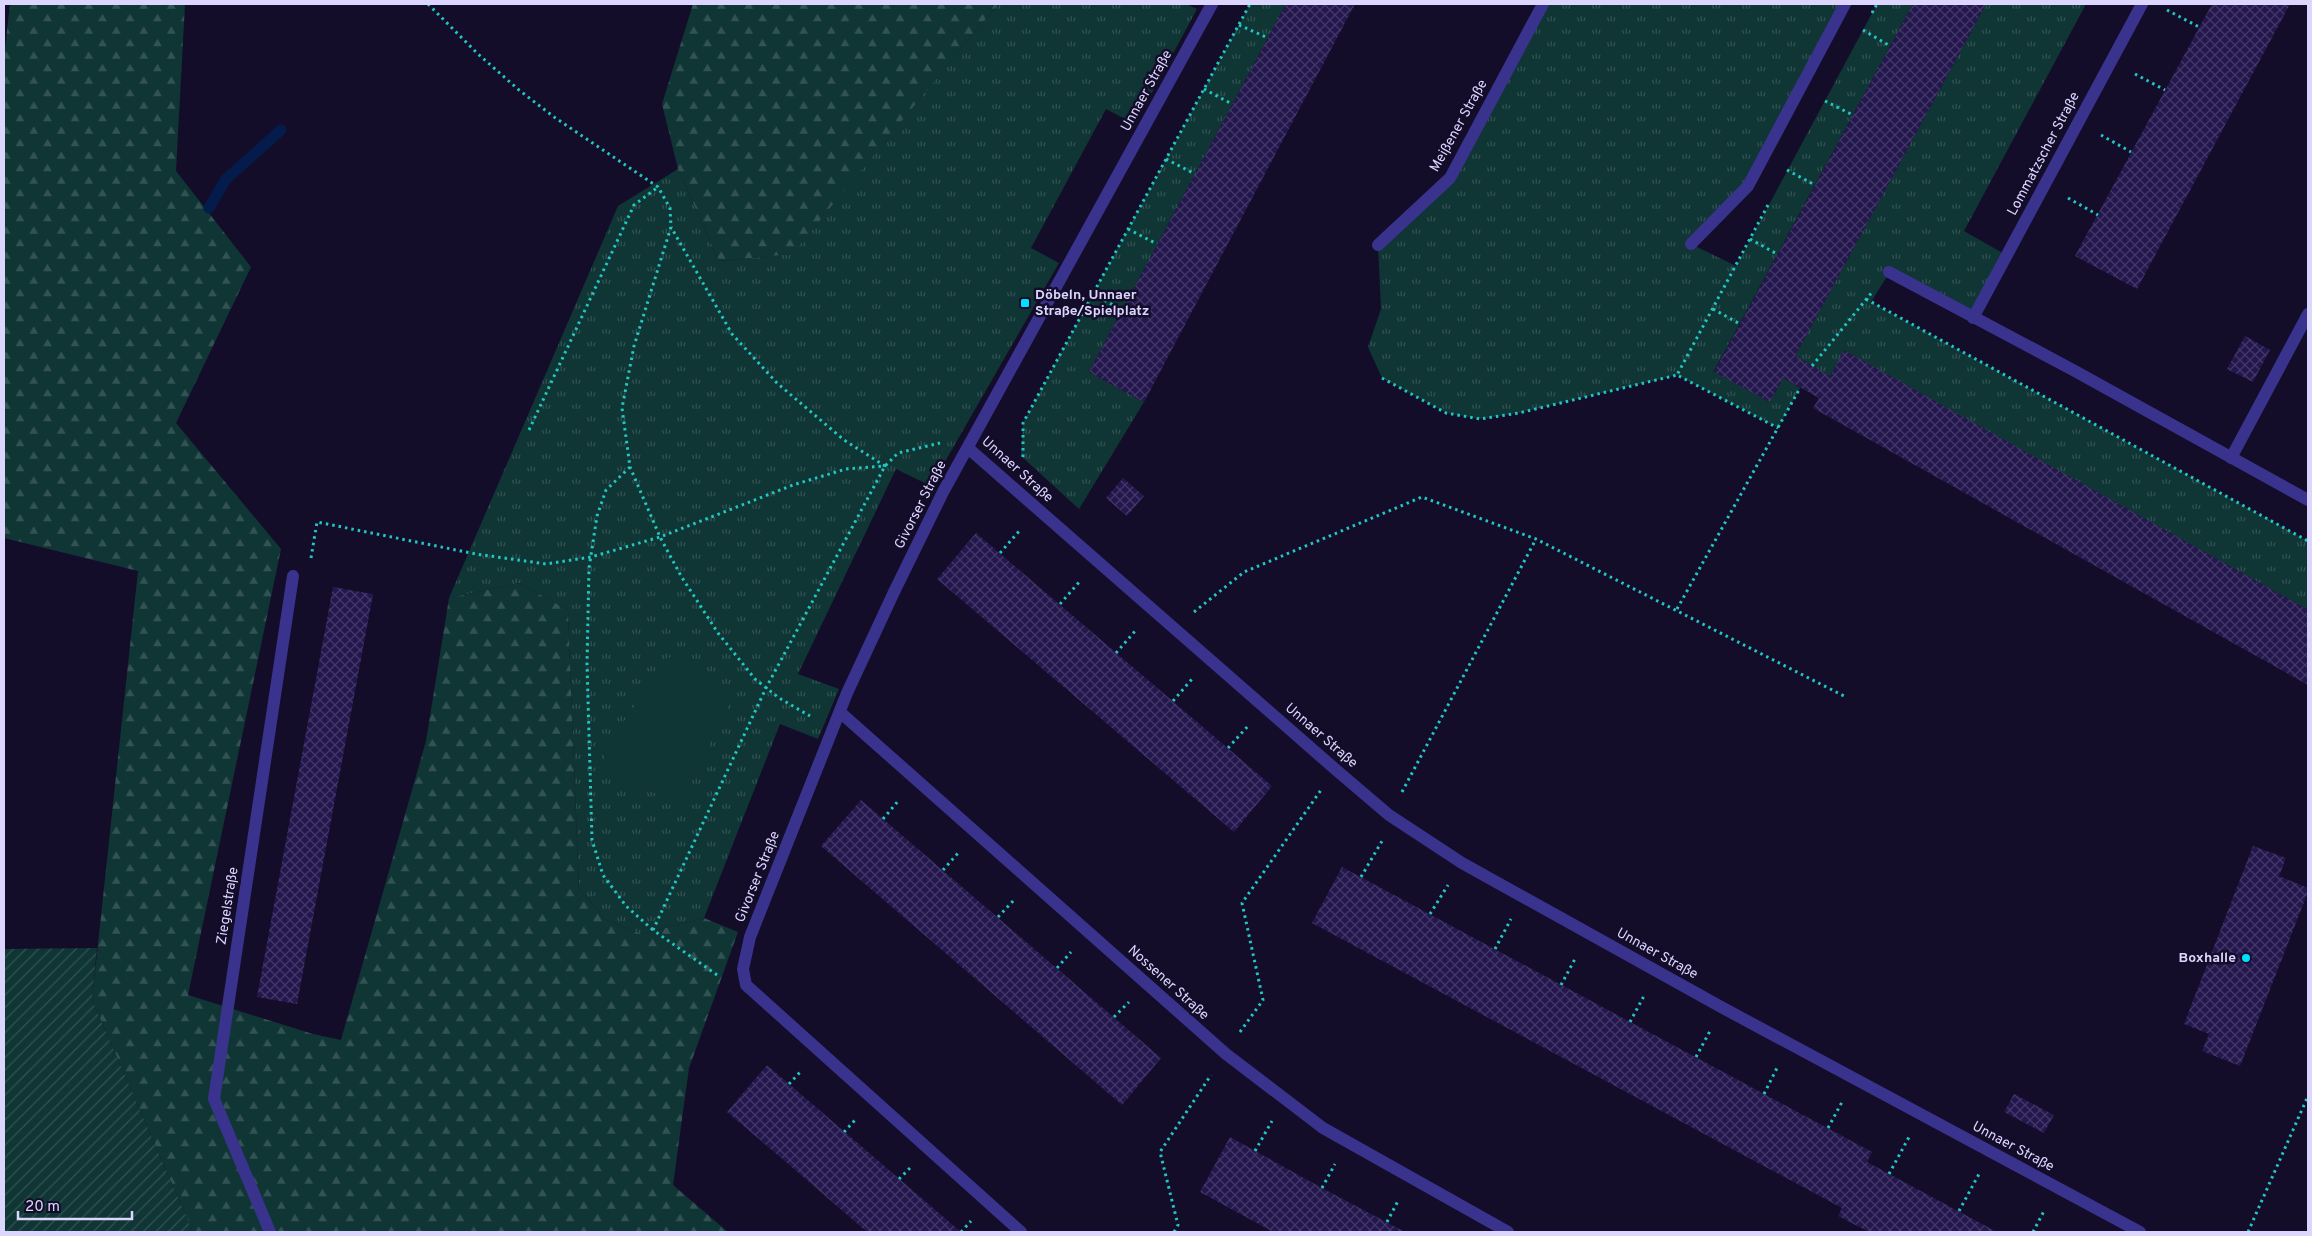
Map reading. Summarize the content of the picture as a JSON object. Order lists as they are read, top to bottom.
{
  "streets": {
    "street": [
      "Unnaer Straße",
      "Meißener Straße",
      "Lommatzscher Straße",
      "Givorser Straße",
      "Ziegelstraße",
      "Nossener Straße"
    ]
  },
  "crossings": [
    ["Unnaer Straße", "Givorser Straße"],
    ["Givorser Straße", "Nossener Straße"]
  ],
  "places": {
    "transit": ["Döbeln, Unnaer Straße/Spielplatz"],
    "other": ["Boxhalle"]
  },
  "scale_bar": "20 m"
}
